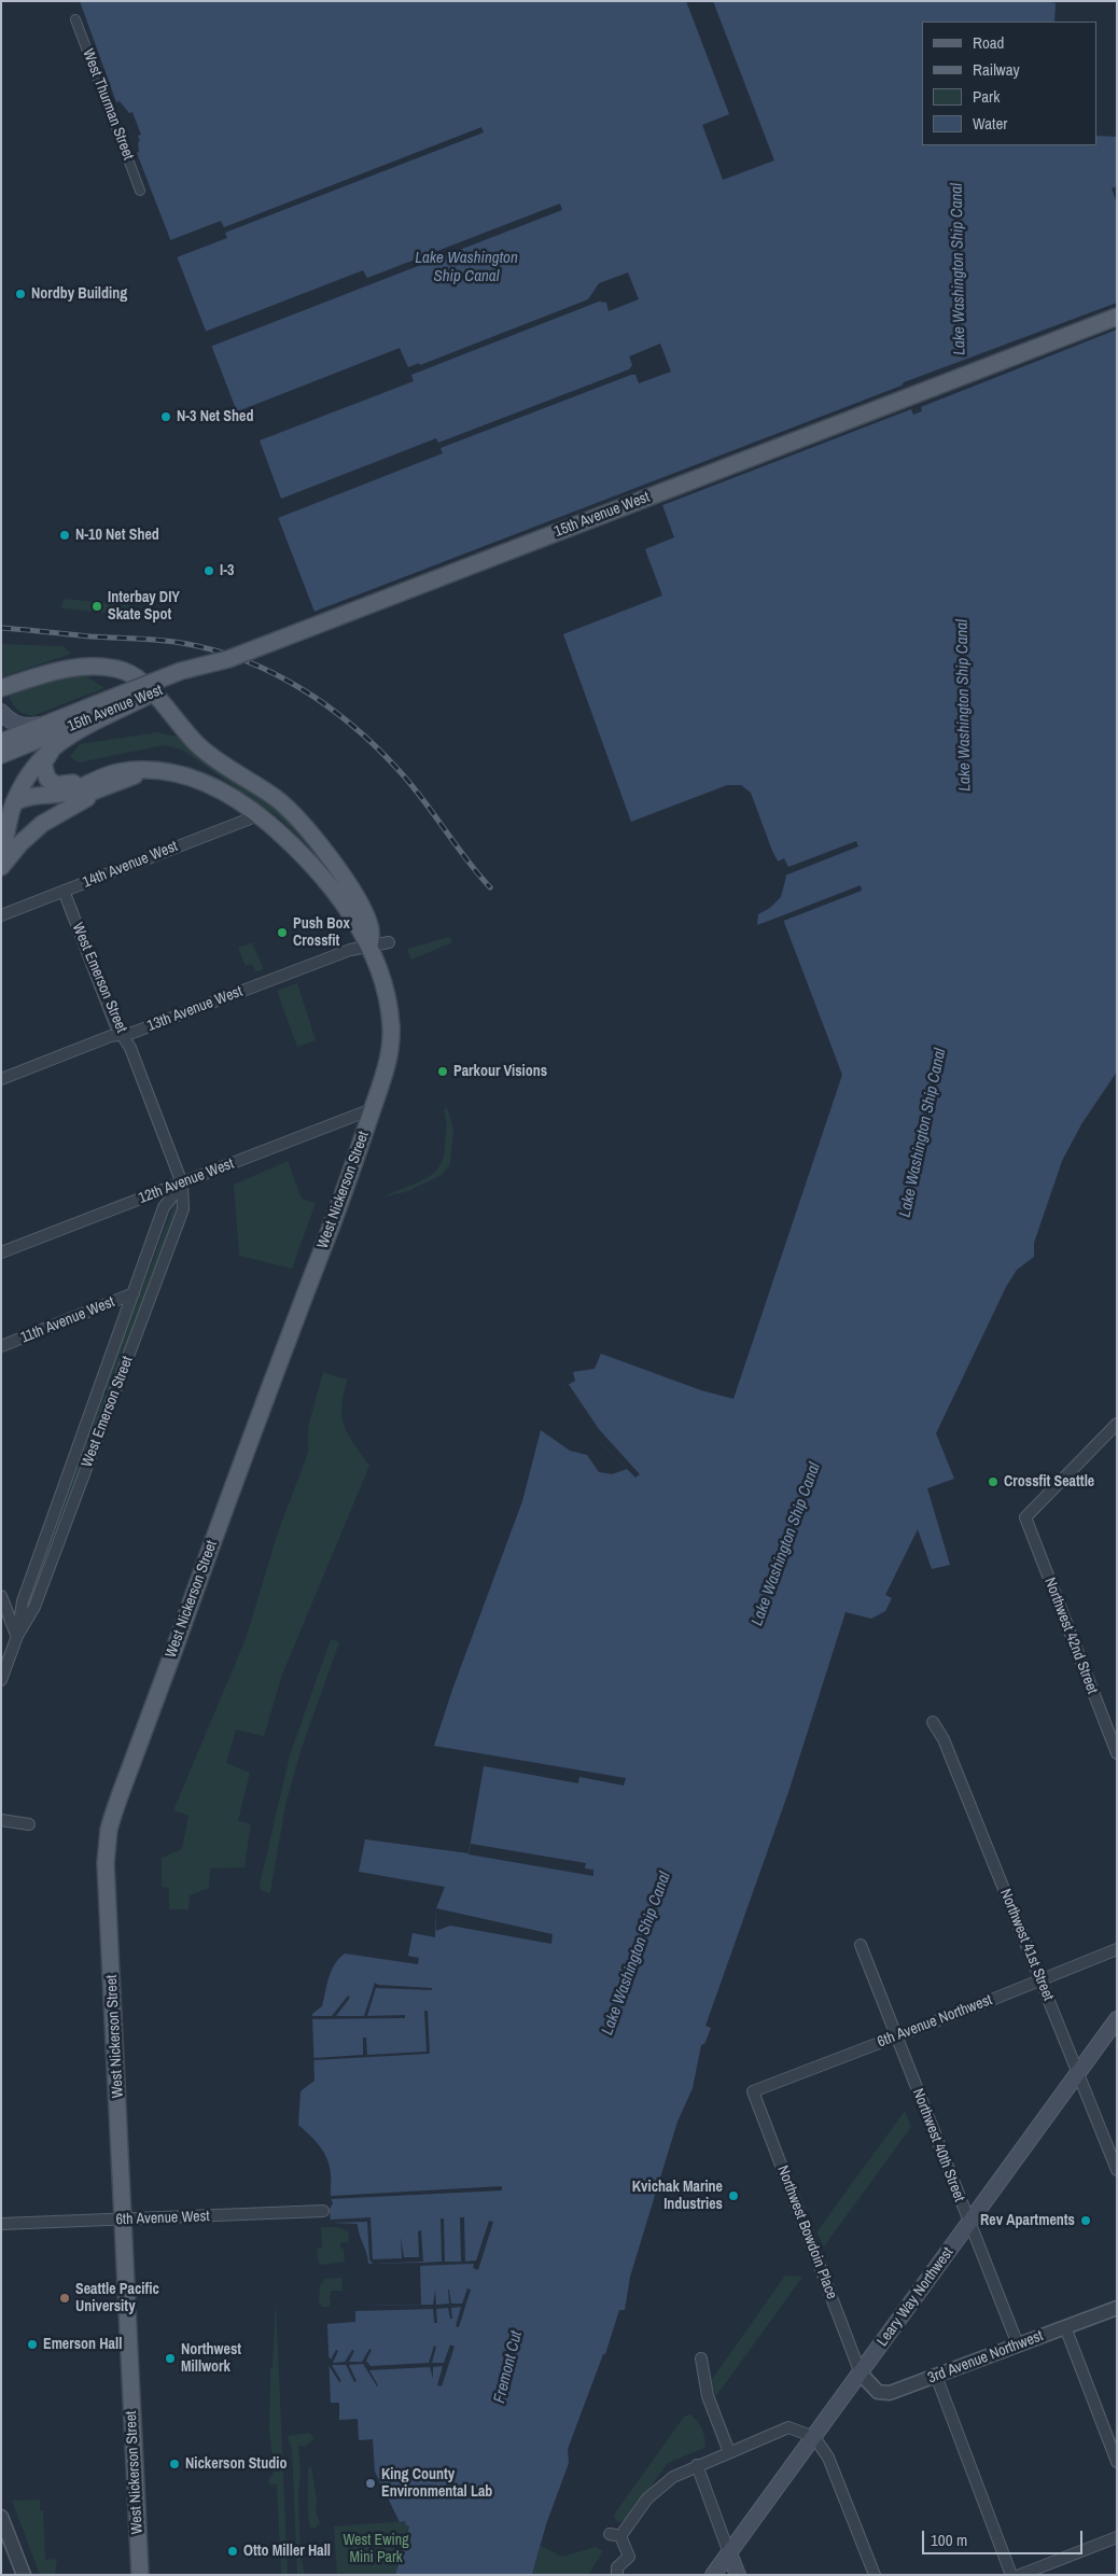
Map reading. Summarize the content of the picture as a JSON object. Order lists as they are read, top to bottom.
{
  "streets": {
    "main road": ["15th Avenue West", "West Nickerson Street", "Leary Way Northwest"],
    "street": [
      "West Thurman Street",
      "14th Avenue West",
      "West Emerson Street",
      "13th Avenue West",
      "12th Avenue West",
      "11th Avenue West",
      "Northwest 42nd Street",
      "Northwest 41st Street",
      "6th Avenue Northwest",
      "Northwest 40th Street",
      "6th Avenue West",
      "Northwest Bowdoin Place",
      "3rd Avenue Northwest"
    ]
  },
  "crossings": [
    ["14th Avenue West", "West Emerson Street"],
    ["14th Avenue West", "West Nickerson Street"],
    ["West Emerson Street", "13th Avenue West"],
    ["West Emerson Street", "12th Avenue West"],
    ["West Emerson Street", "11th Avenue West"],
    ["13th Avenue West", "West Nickerson Street"],
    ["12th Avenue West", "West Nickerson Street"],
    ["West Nickerson Street", "6th Avenue West"],
    ["Northwest 41st Street", "6th Avenue Northwest"],
    ["Northwest 41st Street", "Leary Way Northwest"],
    ["6th Avenue Northwest", "Northwest 40th Street"],
    ["6th Avenue Northwest", "Northwest Bowdoin Place"],
    ["Northwest 40th Street", "Leary Way Northwest"],
    ["Northwest 40th Street", "3rd Avenue Northwest"],
    ["Northwest Bowdoin Place", "Leary Way Northwest"],
    ["Northwest Bowdoin Place", "3rd Avenue Northwest"],
    ["Leary Way Northwest", "3rd Avenue Northwest"]
  ],
  "water": ["Lake Washington Ship Canal", "Fremont Cut"],
  "parks": ["West Ewing Mini Park"],
  "places": [
    "Nordby Building",
    "N-3 Net Shed",
    "N-10 Net Shed",
    "I-3",
    "Interbay DIY Skate Spot",
    "Push Box Crossfit",
    "Parkour Visions",
    "Crossfit Seattle",
    "Kvichak Marine Industries",
    "Rev Apartments",
    "Seattle Pacific University",
    "Emerson Hall",
    "Northwest Millwork",
    "Nickerson Studio",
    "King County Environmental Lab",
    "Otto Miller Hall"
  ],
  "legend": [
    "Road",
    "Railway",
    "Park",
    "Water"
  ],
  "scale_bar": "100 m"
}
